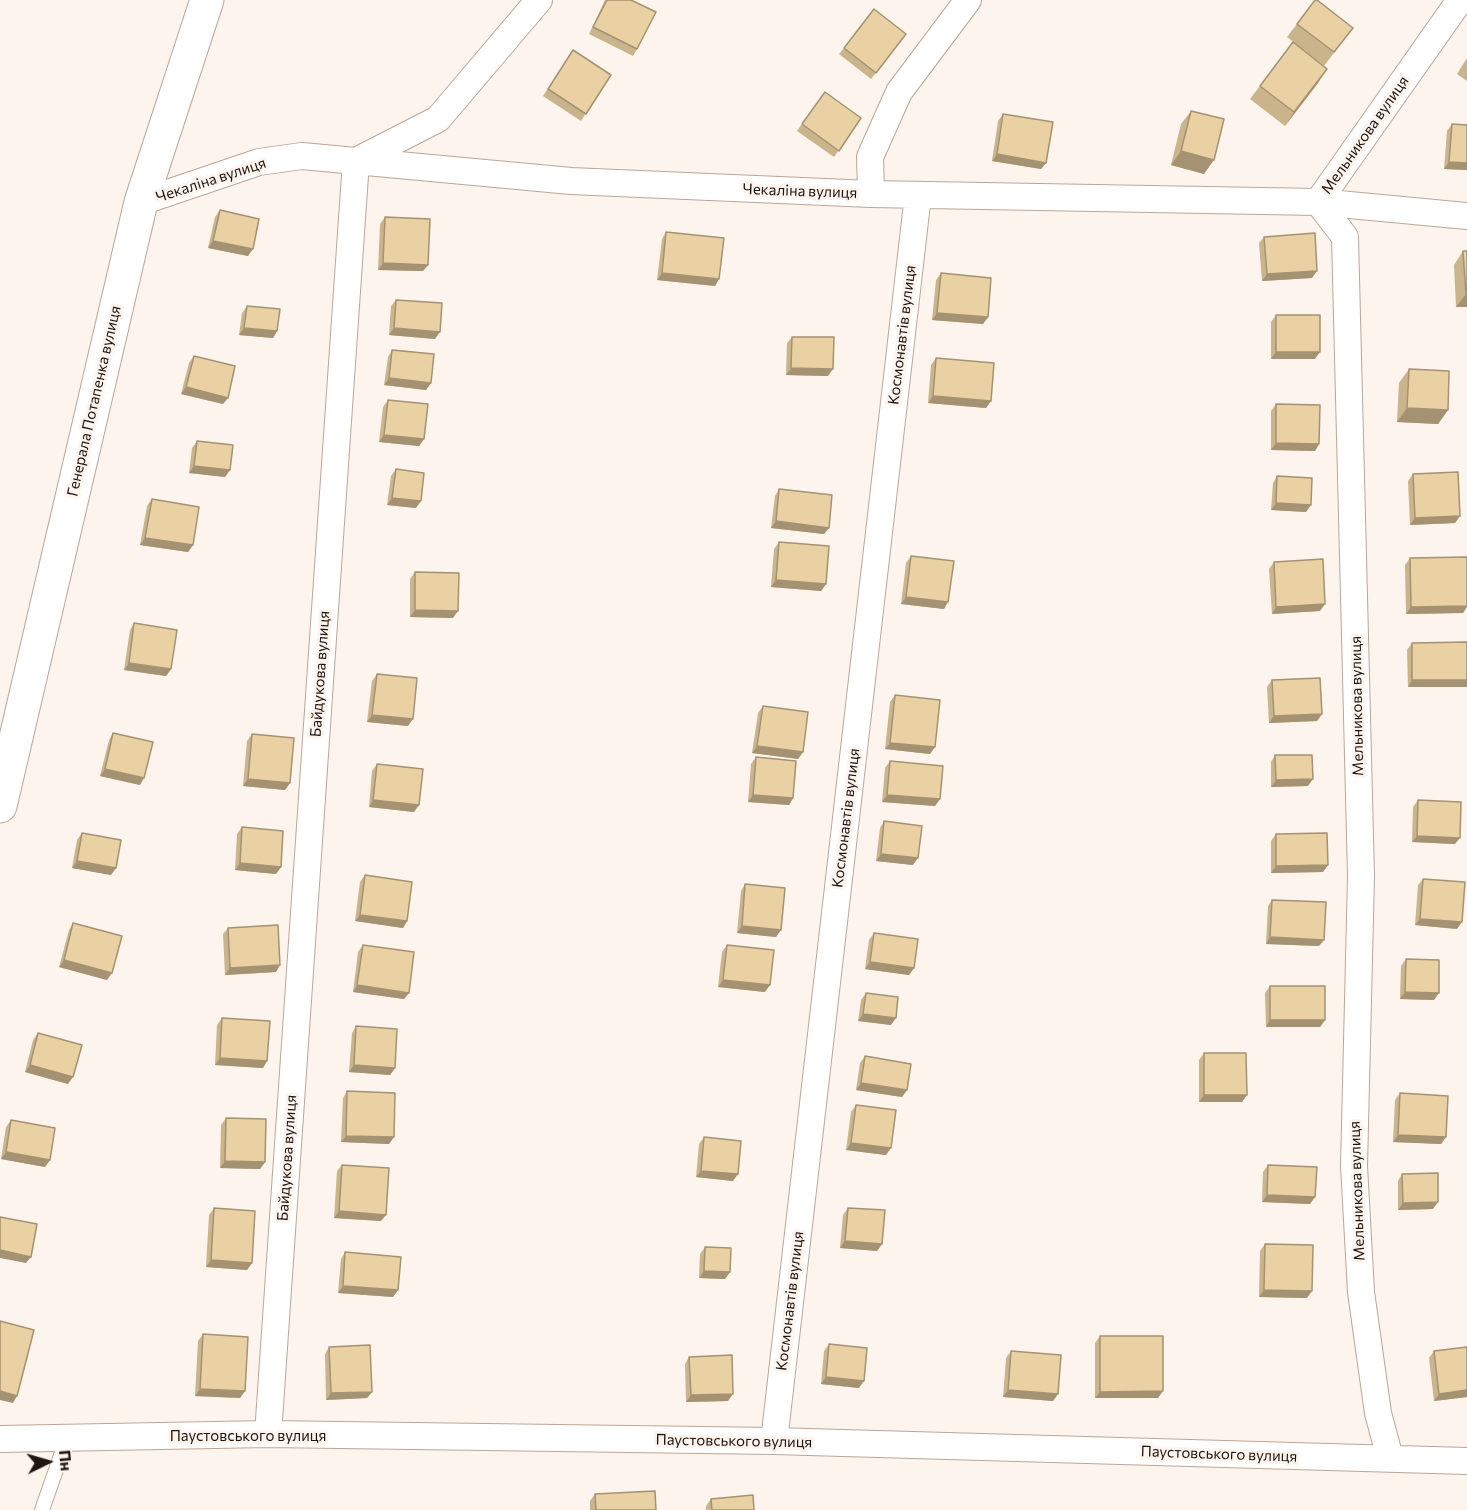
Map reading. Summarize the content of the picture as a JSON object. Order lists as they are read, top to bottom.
{
  "streets": {
    "main road": ["Генерала Потапенка вулиця"],
    "street": [
      "Мельникова вулиця",
      "Чекаліна вулиця",
      "Космонавтів вулиця",
      "Байдукова вулиця",
      "Паустовського вулиця"
    ]
  },
  "crossings": [
    ["Мельникова вулиця", "Чекаліна вулиця"],
    ["Мельникова вулиця", "Паустовського вулиця"],
    ["Чекаліна вулиця", "Космонавтів вулиця"],
    ["Чекаліна вулиця", "Генерала Потапенка вулиця"],
    ["Чекаліна вулиця", "Байдукова вулиця"],
    ["Космонавтів вулиця", "Паустовського вулиця"],
    ["Байдукова вулиця", "Паустовського вулиця"]
  ],
  "north": "right"
}
